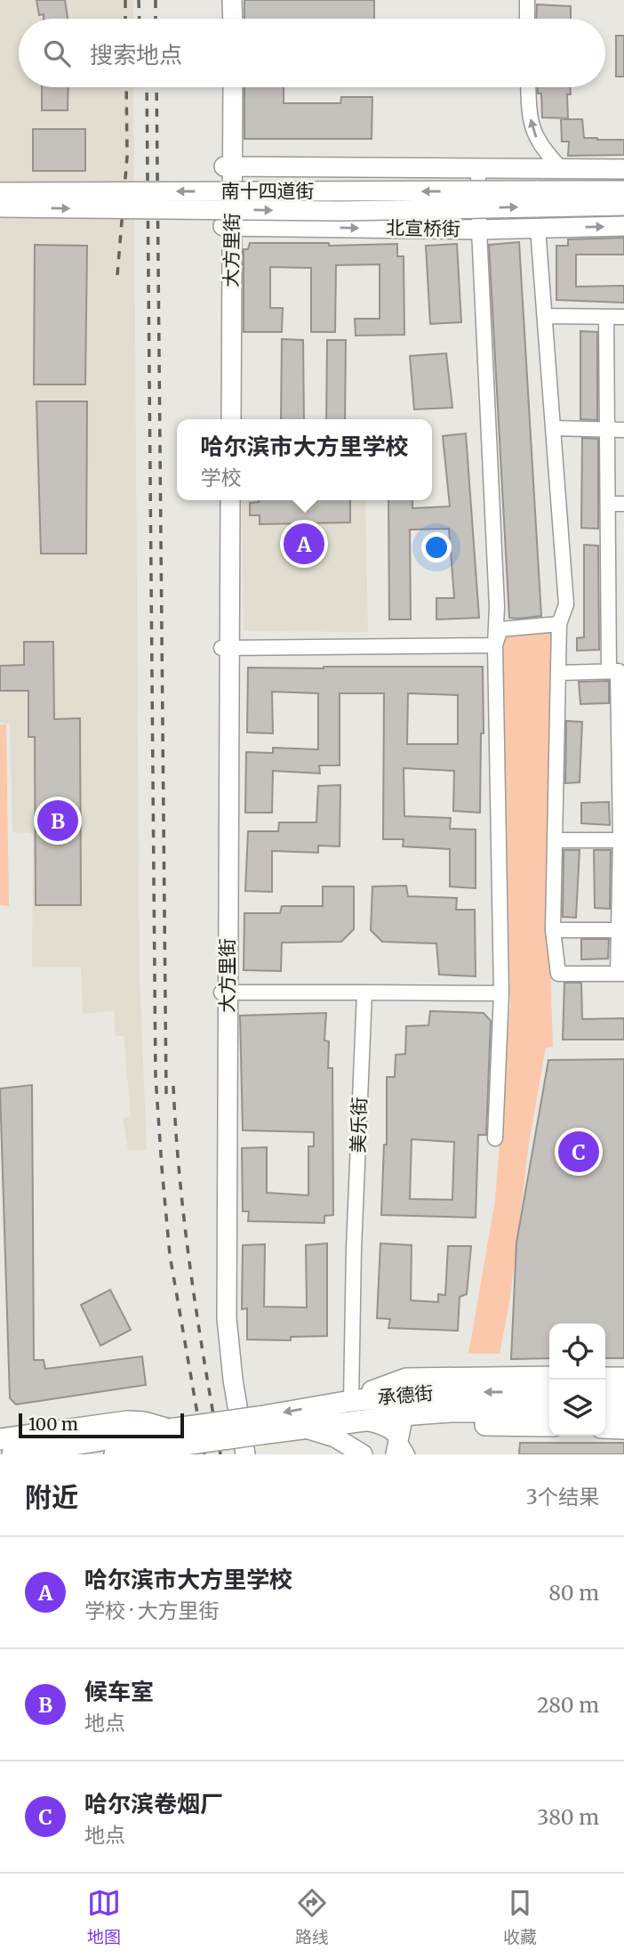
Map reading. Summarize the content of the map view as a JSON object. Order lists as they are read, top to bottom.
{
  "streets": {
    "highway": ["承德街"],
    "main road": ["南十四道街", "北宣桥街", "大方里街"],
    "street": ["美乐街"]
  },
  "crossings": [
    ["北宣桥街", "大方里街"],
    ["美乐街", "承德街"]
  ],
  "scale_bar": "100 m",
  "page": {
    "search": "搜索地点",
    "popup": ["哈尔滨市大方里学校", "学校"],
    "pins": ["A", "B", "C"],
    "scale": "100 m",
    "heading": ["附近", "3个结果"],
    "list": [
      {
        "mark": "A",
        "name": "哈尔滨市大方里学校",
        "note": "学校 · 大方里街",
        "value": "80 m"
      },
      {
        "mark": "B",
        "name": "候车室",
        "note": "地点",
        "value": "280 m"
      },
      {
        "mark": "C",
        "name": "哈尔滨卷烟厂",
        "note": "地点",
        "value": "380 m"
      }
    ],
    "nav": ["地图", "路线", "收藏"]
  }
}
